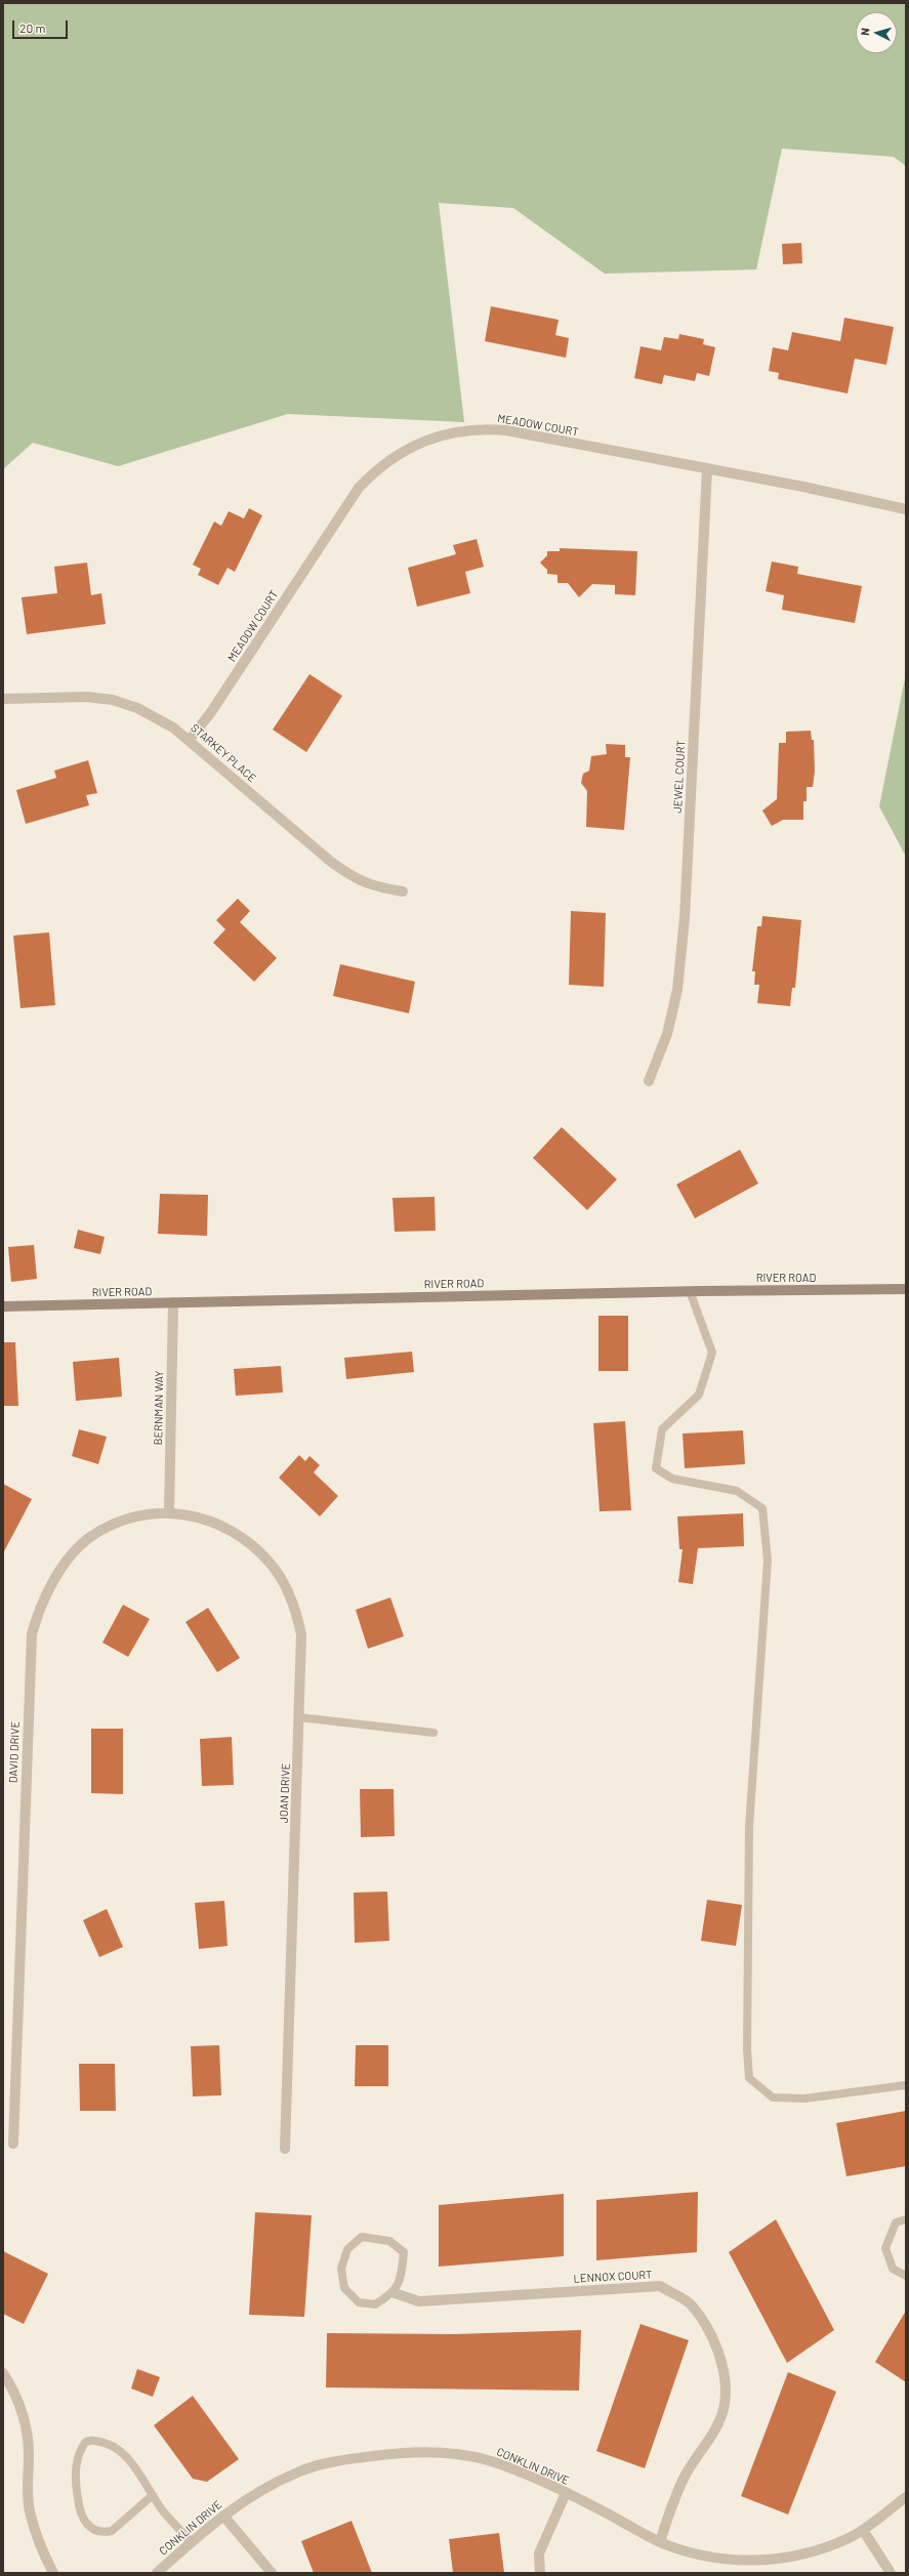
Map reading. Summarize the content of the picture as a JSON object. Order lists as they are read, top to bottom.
{
  "streets": {
    "street": [
      "MEADOW COURT",
      "STARKEY PLACE",
      "JEWEL COURT",
      "RIVER ROAD",
      "BERNMAN WAY",
      "DAVID DRIVE",
      "JOAN DRIVE",
      "LENNOX COURT",
      "CONKLIN DRIVE"
    ]
  },
  "crossings": [
    ["MEADOW COURT", "STARKEY PLACE"],
    ["MEADOW COURT", "JEWEL COURT"],
    ["RIVER ROAD", "BERNMAN WAY"],
    ["BERNMAN WAY", "DAVID DRIVE"],
    ["BERNMAN WAY", "JOAN DRIVE"],
    ["DAVID DRIVE", "JOAN DRIVE"],
    ["LENNOX COURT", "CONKLIN DRIVE"]
  ],
  "scale_bar": "20 m",
  "north": "left"
}
